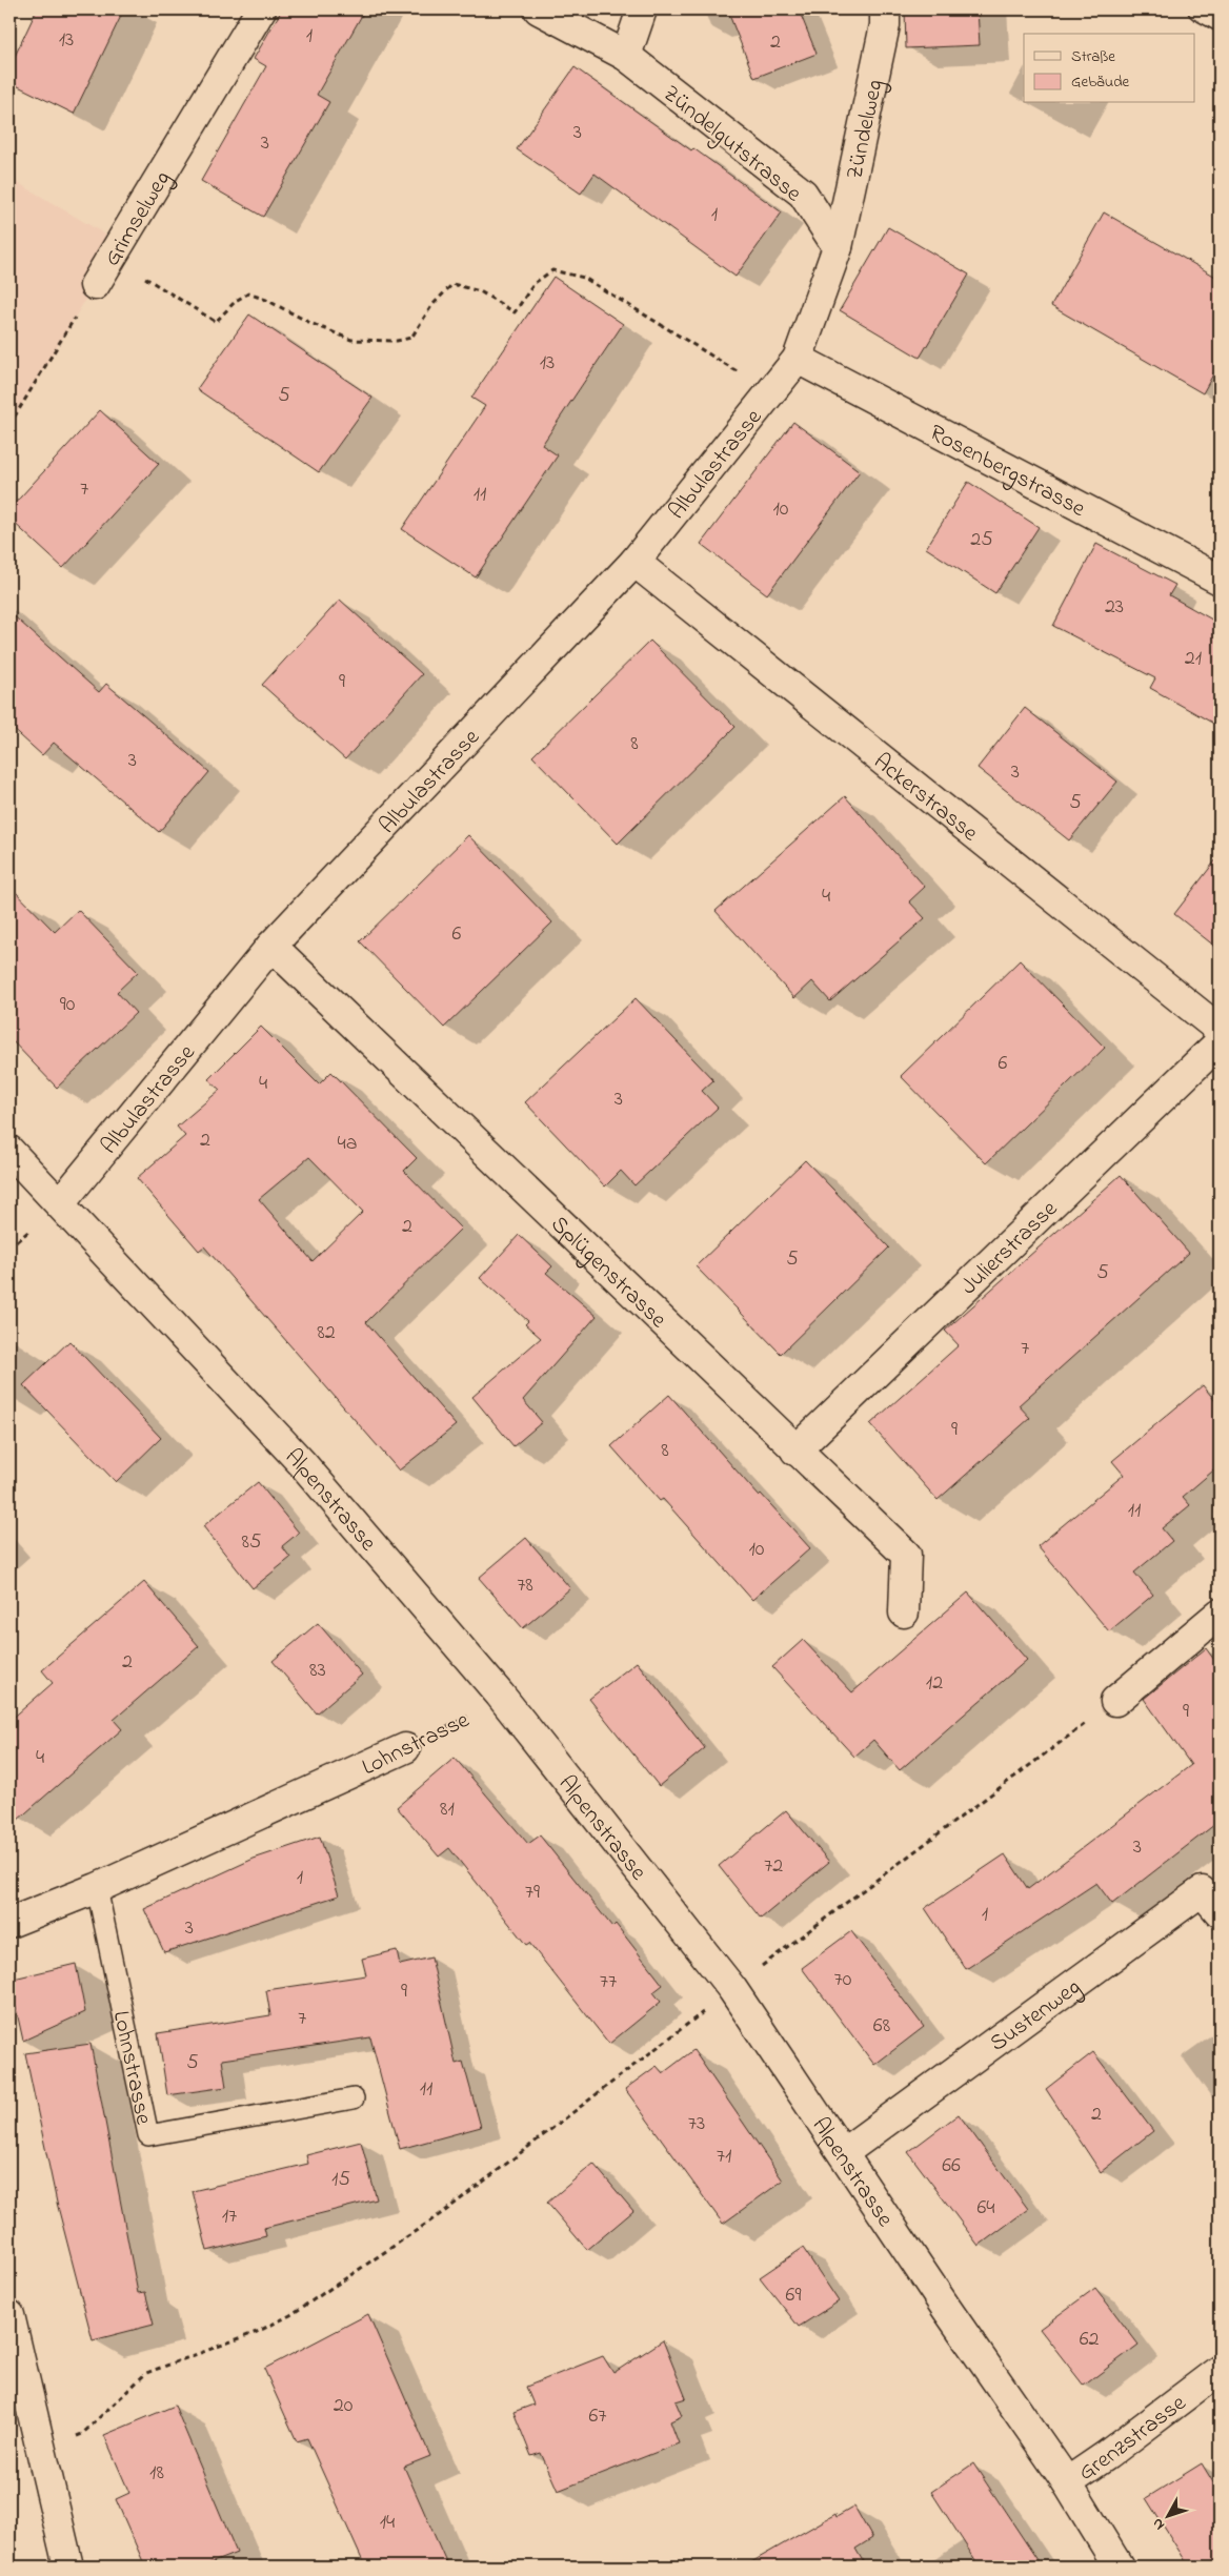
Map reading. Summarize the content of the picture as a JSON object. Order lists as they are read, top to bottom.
{
  "streets": {
    "street": [
      "Zündelweg",
      "Zündelgutstrasse",
      "Grimselweg",
      "Albulastrasse",
      "Rosenbergstrasse",
      "Ackerstrasse",
      "Julierstrasse",
      "Splügenstrasse",
      "Alpenstrasse",
      "Lohnstrasse",
      "Sustenweg",
      "Grenzstrasse"
    ]
  },
  "crossings": [
    ["Zündelweg", "Zündelgutstrasse"],
    ["Albulastrasse", "Rosenbergstrasse"],
    ["Albulastrasse", "Ackerstrasse"],
    ["Albulastrasse", "Splügenstrasse"],
    ["Albulastrasse", "Alpenstrasse"],
    ["Julierstrasse", "Splügenstrasse"],
    ["Alpenstrasse", "Lohnstrasse"],
    ["Alpenstrasse", "Sustenweg"],
    ["Alpenstrasse", "Grenzstrasse"]
  ],
  "house_numbers": [
    "1",
    "13",
    "2",
    "3",
    "3",
    "1",
    "13",
    "5",
    "7",
    "11",
    "10",
    "25",
    "23",
    "21",
    "9",
    "8",
    "3",
    "3",
    "5",
    "4",
    "6",
    "90",
    "6",
    "4",
    "3",
    "2",
    "4a",
    "2",
    "5",
    "5",
    "82",
    "7",
    "9",
    "8",
    "11",
    "85",
    "10",
    "78",
    "2",
    "83",
    "12",
    "9",
    "4",
    "81",
    "3",
    "72",
    "1",
    "79",
    "1",
    "3",
    "70",
    "77",
    "9",
    "7",
    "68",
    "5",
    "11",
    "2",
    "73",
    "71",
    "66",
    "15",
    "64",
    "17",
    "69",
    "62",
    "20",
    "67",
    "18",
    "14"
  ],
  "legend": ["Straße", "Gebäude"],
  "north": "bottom left"
}
